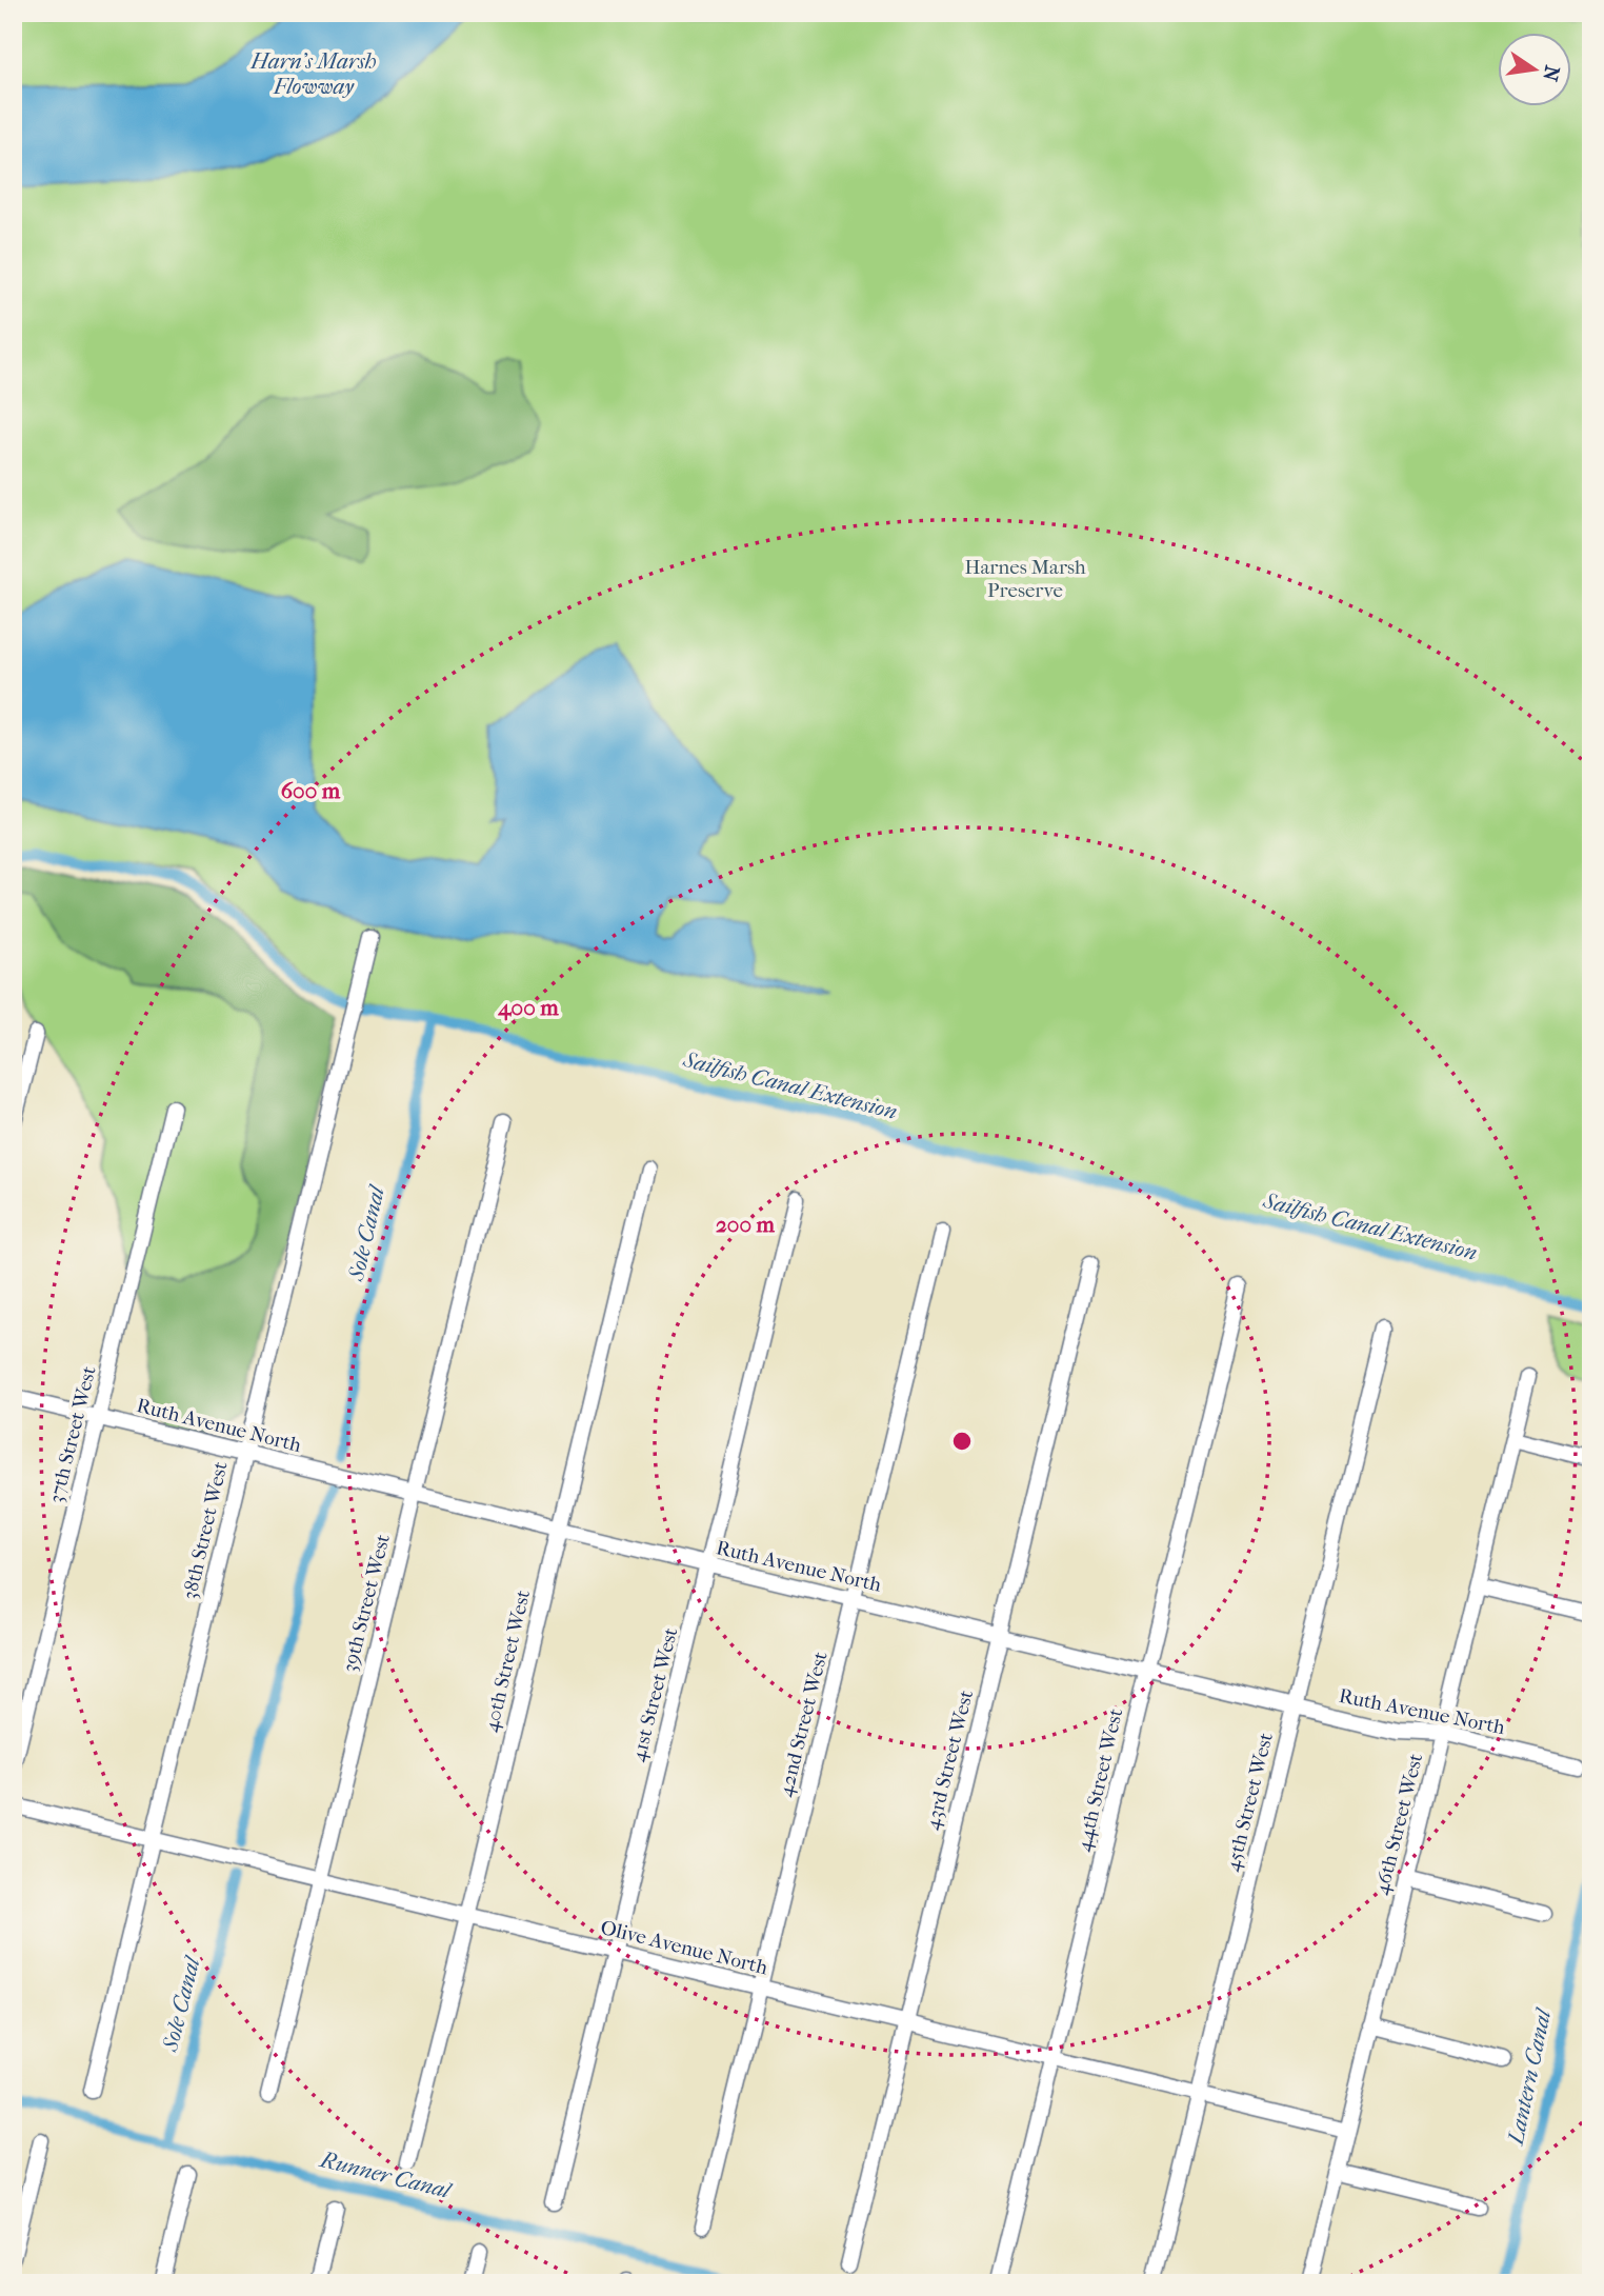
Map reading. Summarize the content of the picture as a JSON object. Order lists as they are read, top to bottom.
{
  "streets": {
    "street": [
      "Ruth Avenue North",
      "37th Street West",
      "38th Street West",
      "39th Street West",
      "40th Street West",
      "41st Street West",
      "42nd Street West",
      "43rd Street West",
      "44th Street West",
      "45th Street West",
      "46th Street West",
      "Olive Avenue North"
    ]
  },
  "crossings": [
    ["Ruth Avenue North", "37th Street West"],
    ["Ruth Avenue North", "38th Street West"],
    ["Ruth Avenue North", "39th Street West"],
    ["Ruth Avenue North", "40th Street West"],
    ["Ruth Avenue North", "41st Street West"],
    ["Ruth Avenue North", "42nd Street West"],
    ["Ruth Avenue North", "43rd Street West"],
    ["Ruth Avenue North", "44th Street West"],
    ["Ruth Avenue North", "45th Street West"],
    ["Ruth Avenue North", "46th Street West"],
    ["38th Street West", "Olive Avenue North"],
    ["39th Street West", "Olive Avenue North"],
    ["40th Street West", "Olive Avenue North"],
    ["41st Street West", "Olive Avenue North"],
    ["42nd Street West", "Olive Avenue North"],
    ["43rd Street West", "Olive Avenue North"],
    ["44th Street West", "Olive Avenue North"],
    ["45th Street West", "Olive Avenue North"],
    ["46th Street West", "Olive Avenue North"]
  ],
  "water": [
    "Harn's Marsh Flowway",
    "Sailfish Canal Extension",
    "Sole Canal",
    "Lantern Canal",
    "Runner Canal"
  ],
  "parks": ["Harnes Marsh Preserve"],
  "north": "right",
  "rings": ["600 m", "400 m", "200 m"]
}
